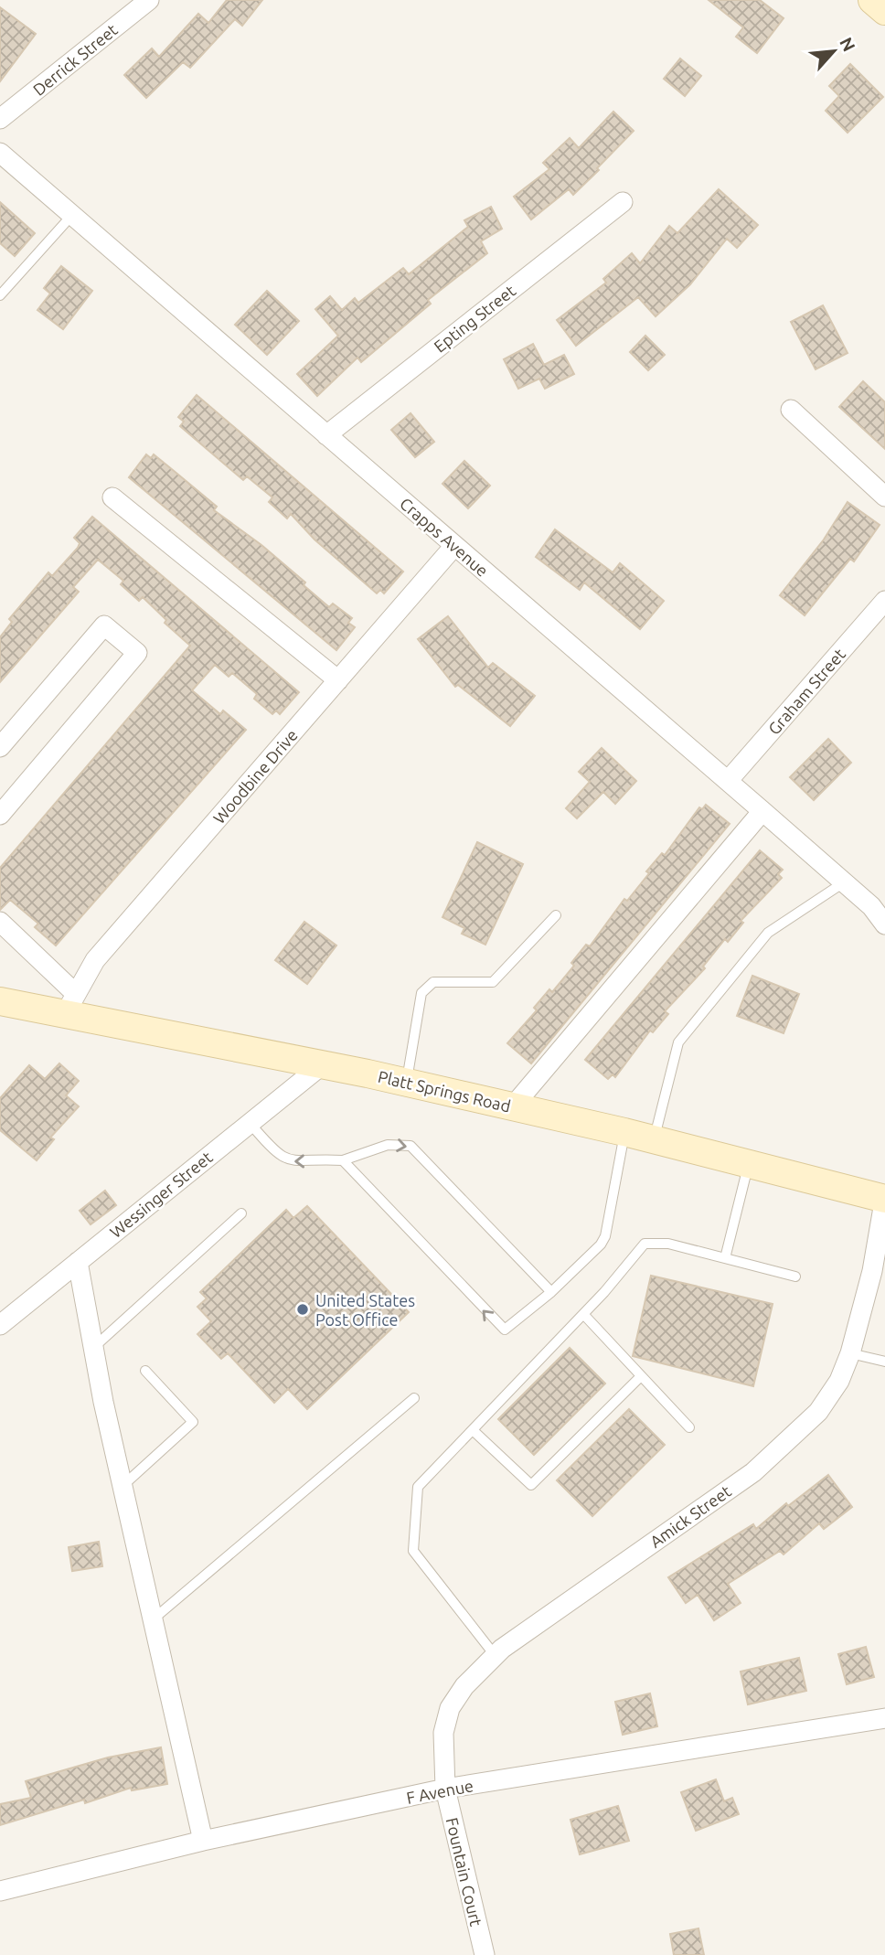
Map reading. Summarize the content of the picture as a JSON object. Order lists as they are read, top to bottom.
{
  "streets": {
    "main road": ["Platt Springs Road"],
    "street": [
      "Derrick Street",
      "Epting Street",
      "Crapps Avenue",
      "Graham Street",
      "Woodbine Drive",
      "Wessinger Street",
      "Amick Street",
      "F Avenue",
      "Fountain Court"
    ]
  },
  "crossings": [
    ["Epting Street", "Crapps Avenue"],
    ["Crapps Avenue", "Graham Street"],
    ["Crapps Avenue", "Woodbine Drive"],
    ["Woodbine Drive", "Platt Springs Road"],
    ["Platt Springs Road", "Wessinger Street"],
    ["Platt Springs Road", "Amick Street"],
    ["Amick Street", "F Avenue"],
    ["Amick Street", "Fountain Court"],
    ["F Avenue", "Fountain Court"]
  ],
  "places": ["United States Post Office"],
  "north": "top right"
}
